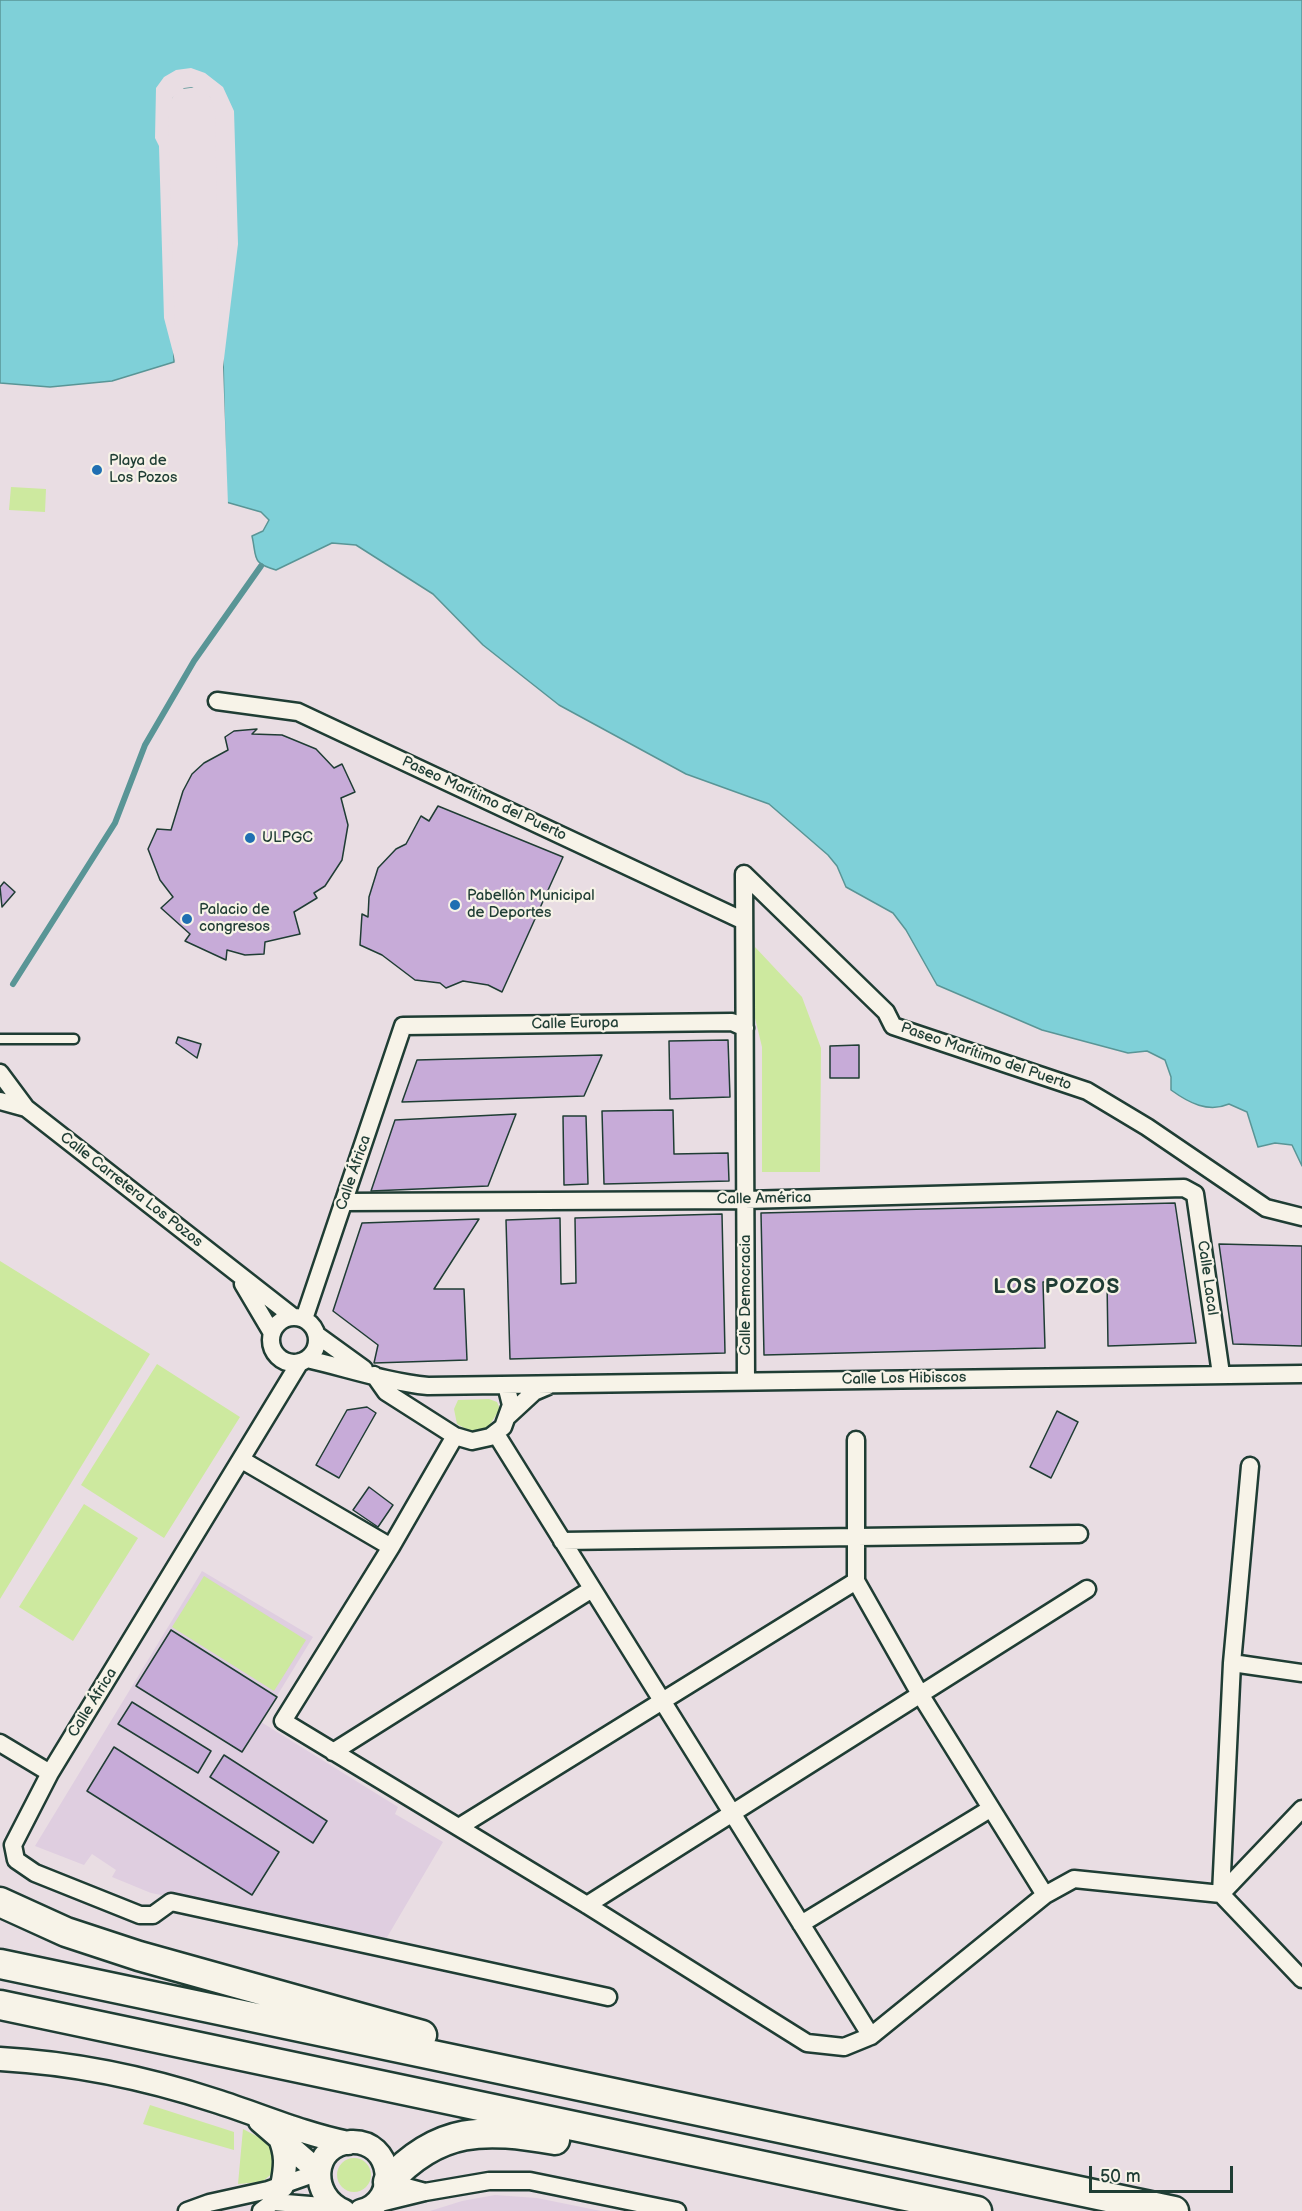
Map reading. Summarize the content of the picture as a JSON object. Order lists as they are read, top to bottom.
{
  "streets": {
    "street": [
      "Paseo Marítimo del Puerto",
      "Calle Europa",
      "Calle África",
      "Calle Carretera Los Pozos",
      "Calle América",
      "Calle Lacal",
      "Calle Democracia",
      "Calle Los Hibiscos"
    ]
  },
  "crossings": [
    ["Paseo Marítimo del Puerto", "Calle Europa"],
    ["Paseo Marítimo del Puerto", "Calle Democracia"],
    ["Calle Europa", "Calle África"],
    ["Calle Europa", "Calle Democracia"],
    ["Calle África", "Calle Carretera Los Pozos"],
    ["Calle África", "Calle América"],
    ["Calle América", "Calle Lacal"],
    ["Calle América", "Calle Democracia"],
    ["Calle Lacal", "Calle Los Hibiscos"],
    ["Calle Democracia", "Calle Los Hibiscos"]
  ],
  "districts": ["LOS POZOS"],
  "places": [
    "Playa de Los Pozos",
    "ULPGC",
    "Pabellón Municipal de Deportes",
    "Palacio de congresos"
  ],
  "scale_bar": "50 m"
}
